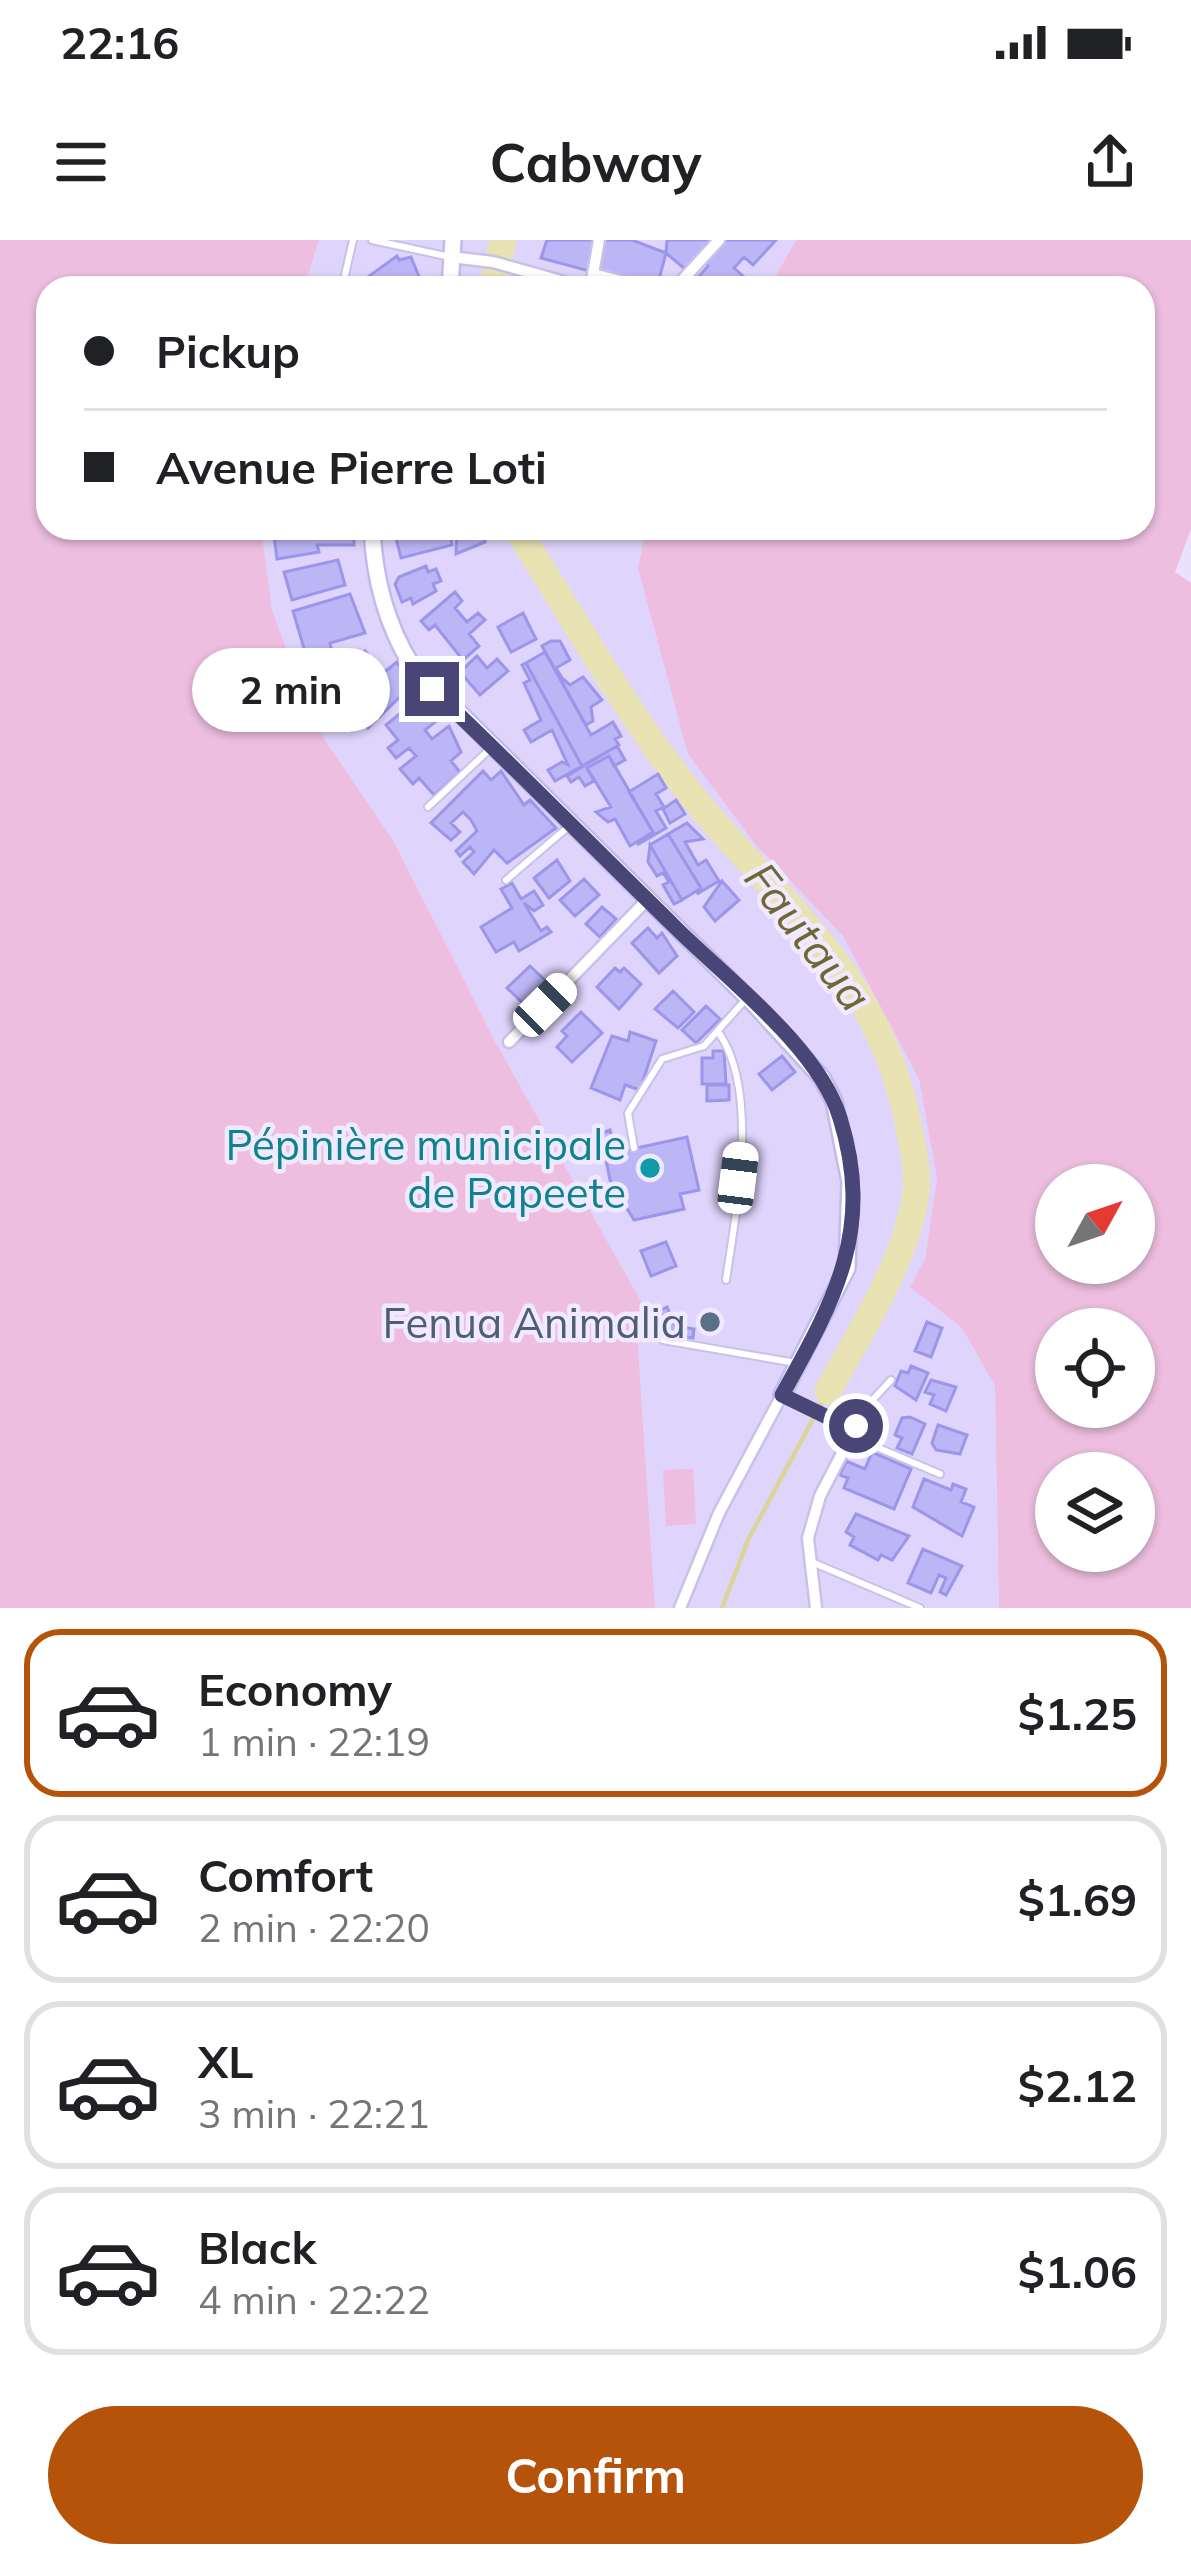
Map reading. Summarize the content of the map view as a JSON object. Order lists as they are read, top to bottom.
{
  "water": ["Fautaua"],
  "places": ["Pépinière municipale de Papeete", "Fenua Animalia"],
  "north": "top right",
  "page": {
    "status": "22:16",
    "header": "Cabway",
    "banner": ["Pickup", "Avenue Pierre Loti"],
    "bubble": "2 min",
    "list": [
      {
        "name": "Economy",
        "note": "1 min · 22:19",
        "value": "$1.25"
      },
      {
        "name": "Comfort",
        "note": "2 min · 22:20",
        "value": "$1.69"
      },
      {
        "name": "XL",
        "note": "3 min · 22:21",
        "value": "$2.12"
      },
      {
        "name": "Black",
        "note": "4 min · 22:22",
        "value": "$1.06"
      }
    ],
    "buttons": "Confirm"
  }
}
